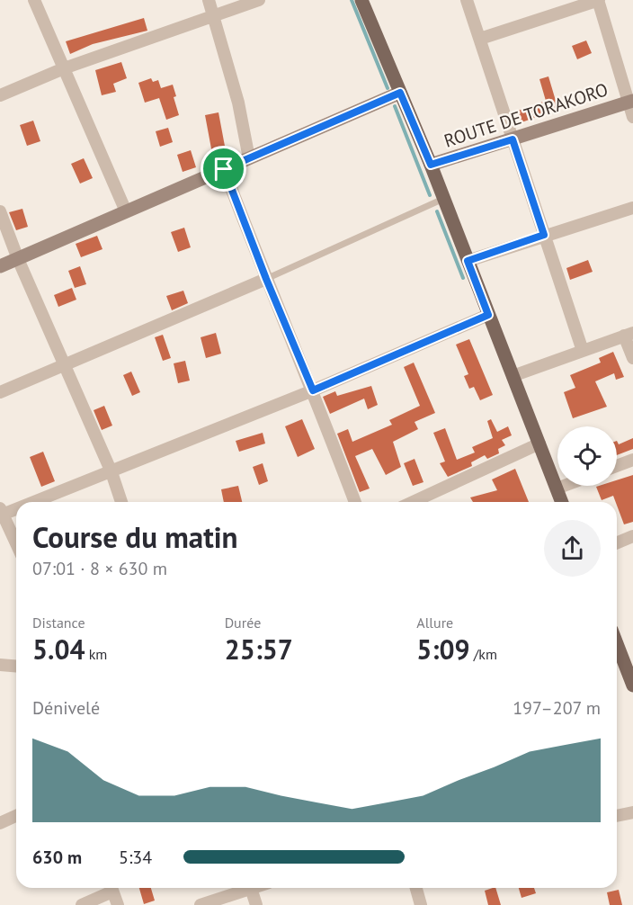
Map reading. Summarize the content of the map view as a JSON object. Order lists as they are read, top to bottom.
{
  "streets": {
    "street": ["ROUTE DE TORAKORO"]
  },
  "page": {
    "heading": ["Course du matin", "07:01 · 8 × 630 m"],
    "stats": [
      ["Distance", "5.04 km"],
      ["Durée", "25:57"],
      ["Allure", "5:09 /km"]
    ],
    "chart": ["Dénivelé", "197–207 m"],
    "list": [
      {
        "name": "630 m",
        "note": "5:34"
      }
    ]
  }
}
